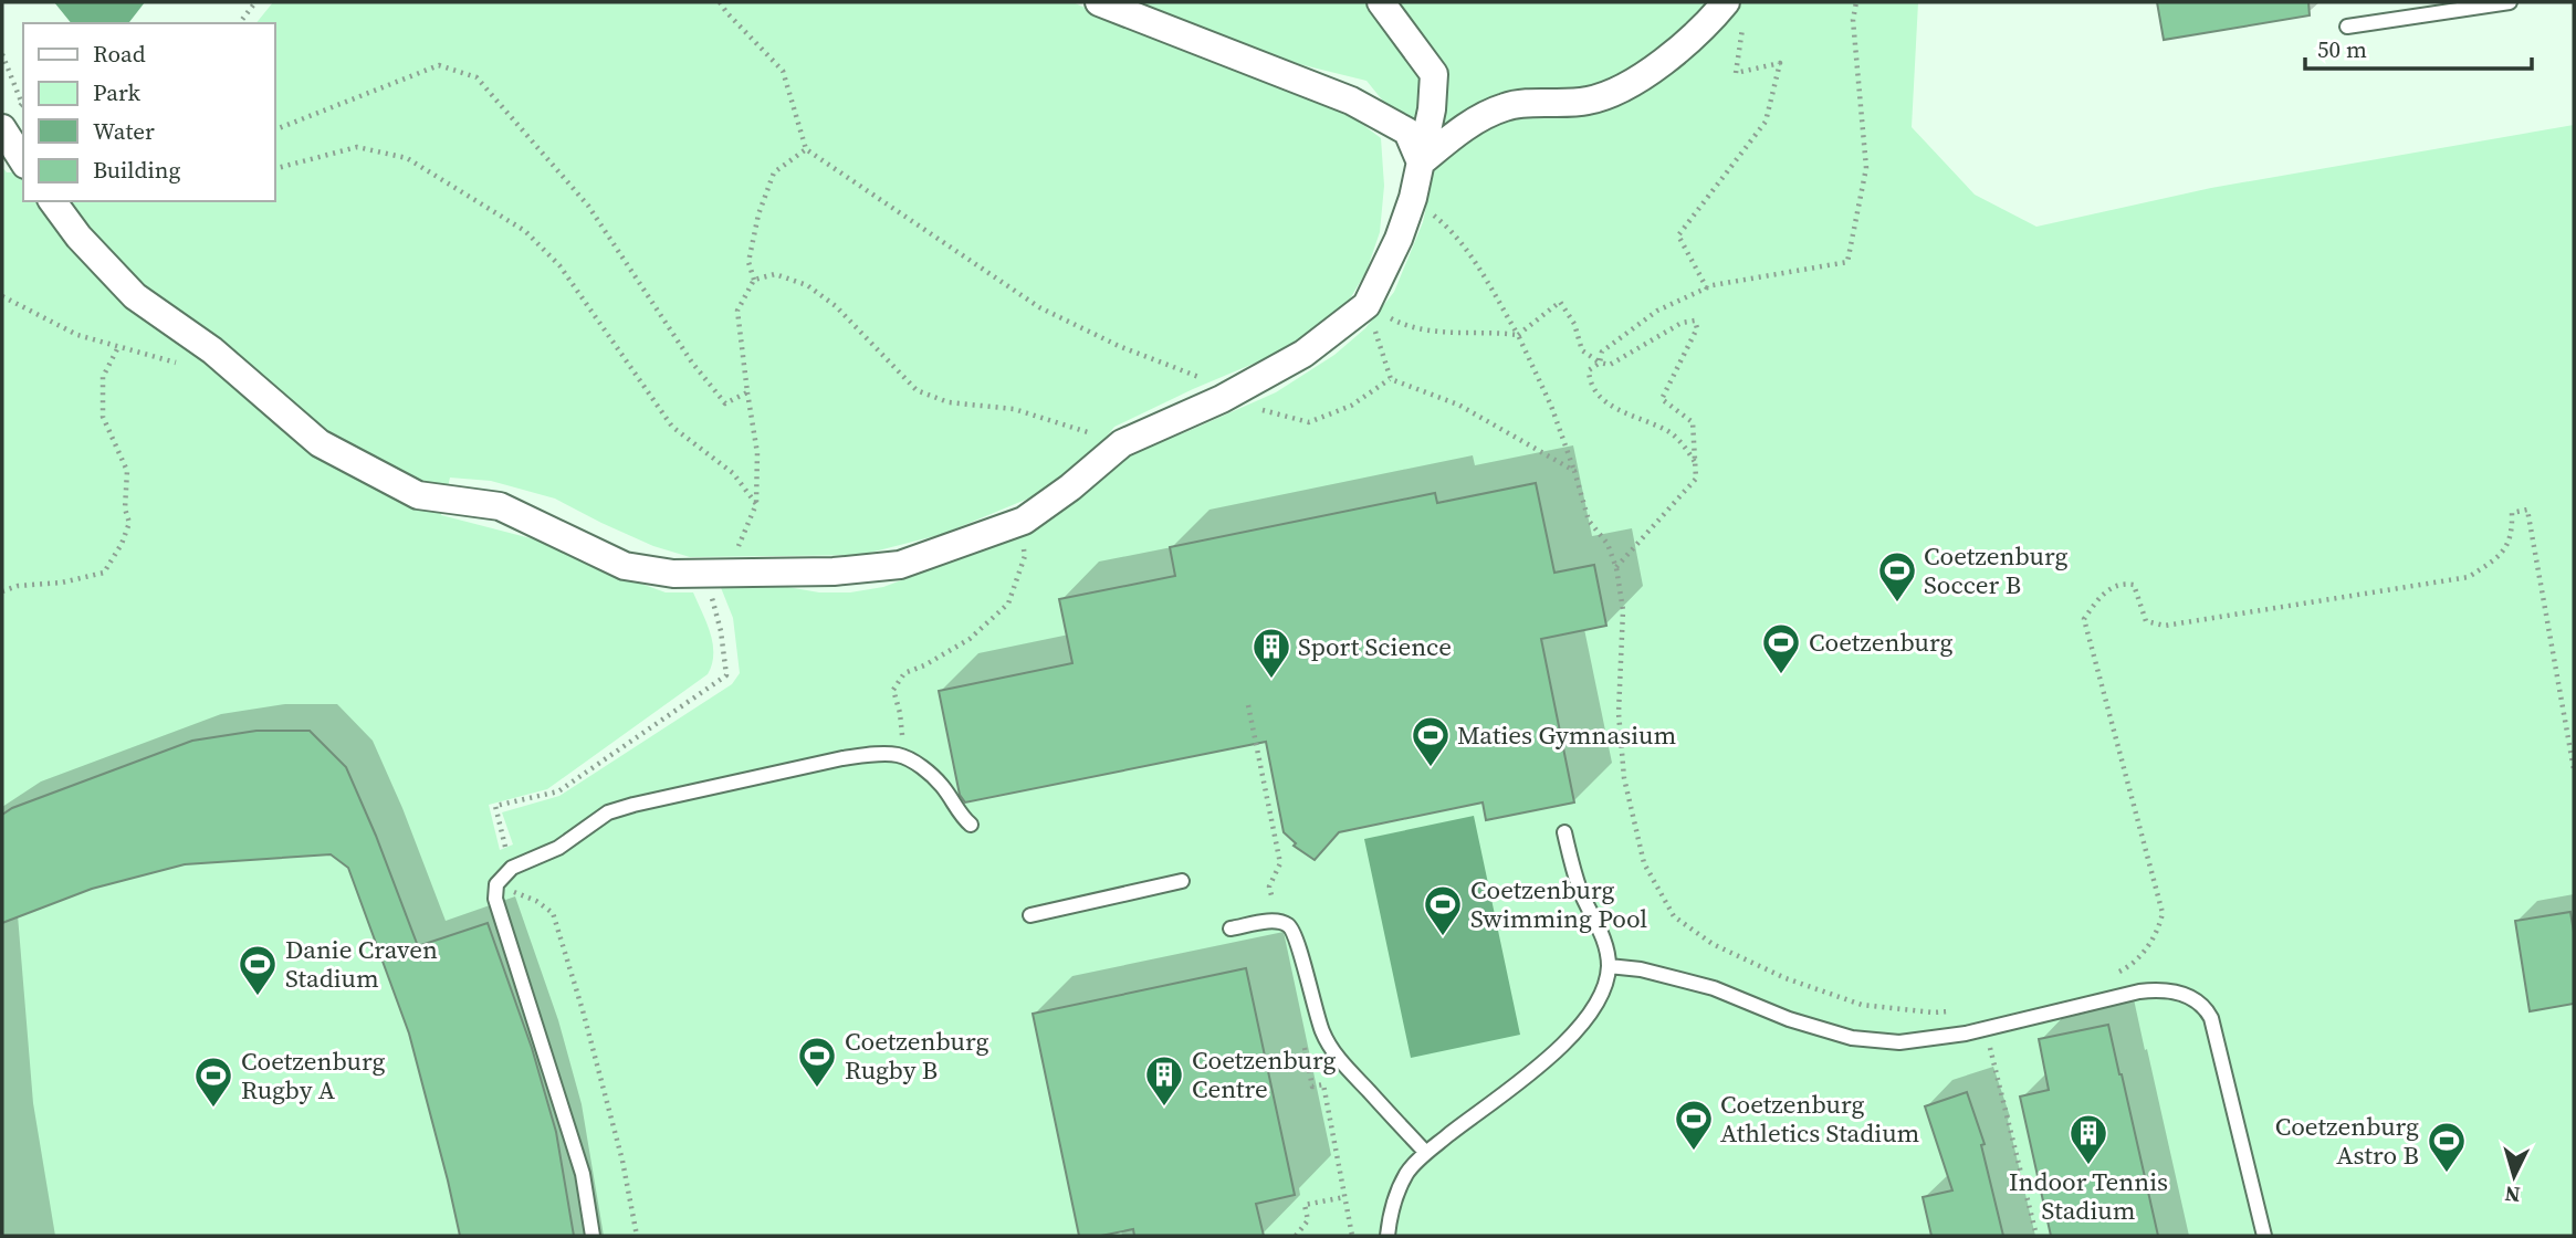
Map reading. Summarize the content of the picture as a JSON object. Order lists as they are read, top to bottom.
{
  "places": {
    "sports": [
      "Coetzenburg Soccer B",
      "Coetzenburg",
      "Maties Gymnasium",
      "Coetzenburg Swimming Pool",
      "Danie Craven Stadium",
      "Coetzenburg Rugby B",
      "Coetzenburg Rugby A",
      "Coetzenburg Athletics Stadium",
      "Coetzenburg Astro B"
    ],
    "building": ["Sport Science", "Coetzenburg Centre", "Indoor Tennis Stadium"]
  },
  "legend": [
    "Road",
    "Park",
    "Water",
    "Building"
  ],
  "scale_bar": "50 m",
  "north": "bottom"
}
